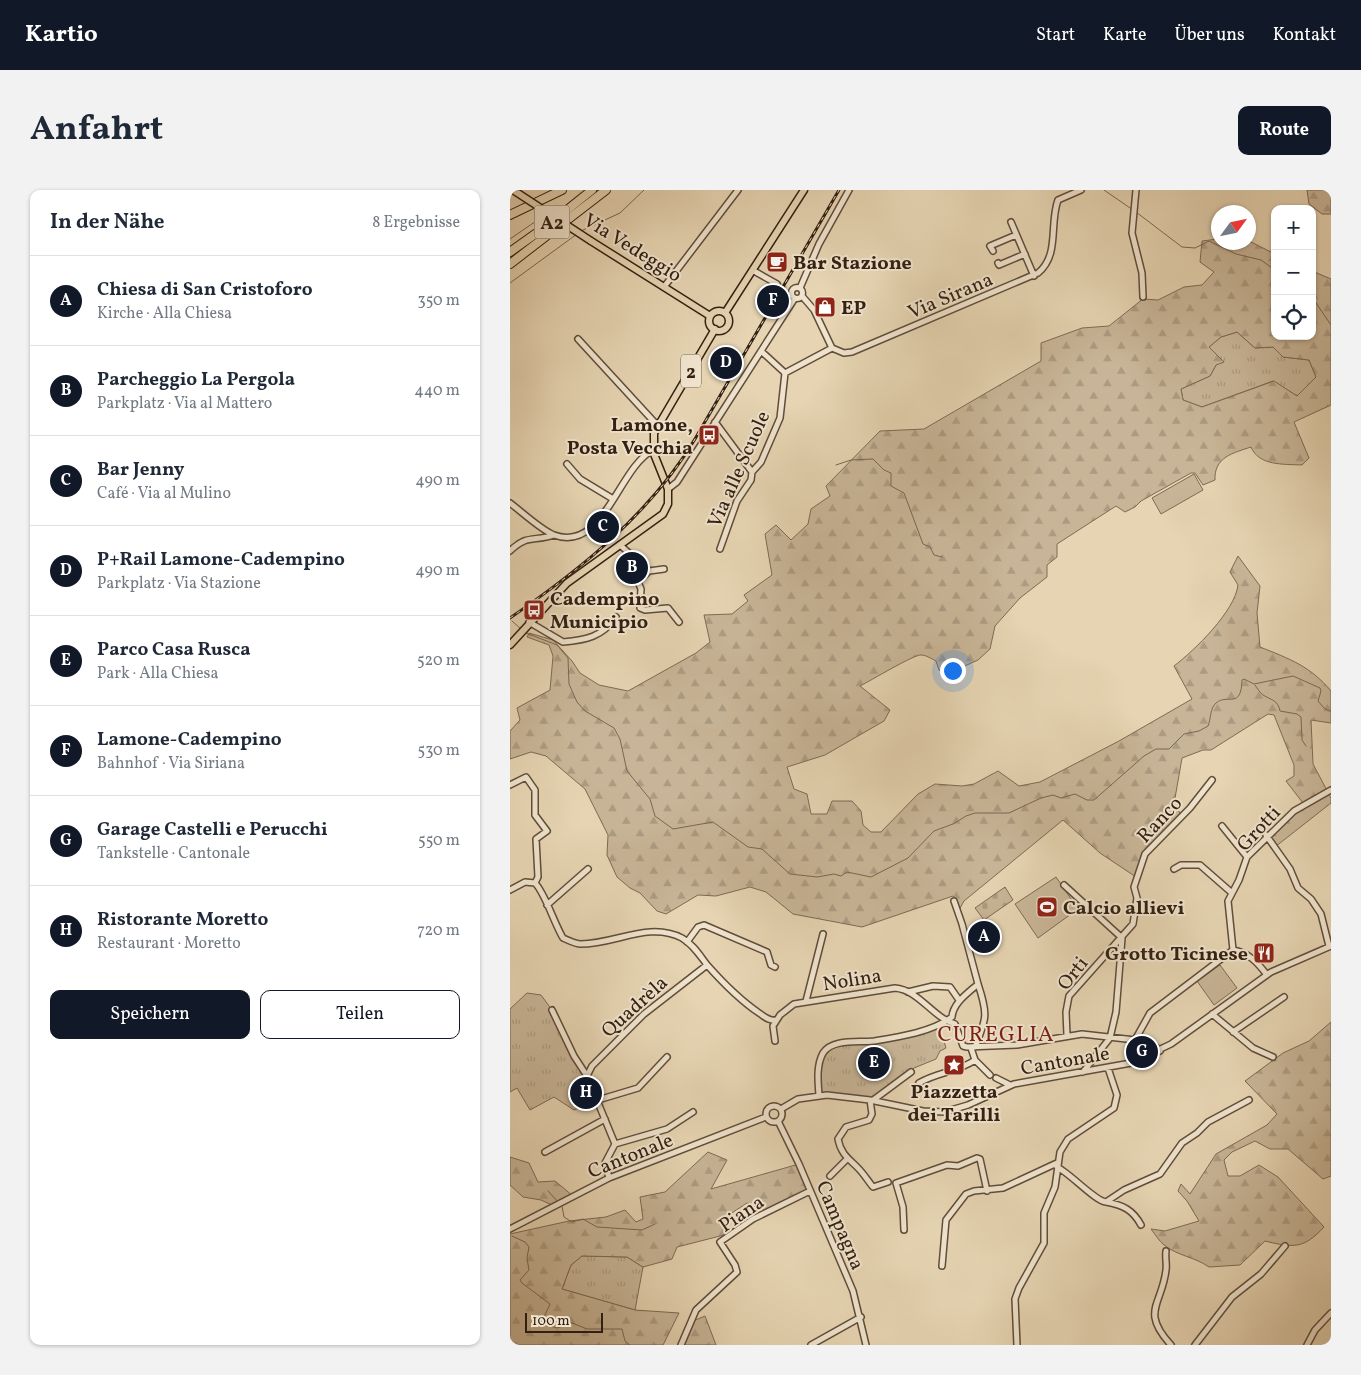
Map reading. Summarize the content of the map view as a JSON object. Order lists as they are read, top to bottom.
{
  "streets": {
    "highway": ["A2"],
    "main road": ["Via Vedeggio", "2"],
    "street": [
      "Via Sirana",
      "Via alle Scuole",
      "Ranco",
      "Grotti",
      "Orti",
      "Nolina",
      "Quadrèla",
      "Cantonale",
      "Piana",
      "Campagna"
    ]
  },
  "crossings": [
    ["Via Vedeggio", "2"],
    ["Ranco", "Orti"],
    ["Cantonale", "Campagna"],
    ["Piana", "Campagna"]
  ],
  "districts": ["CUREGLIA"],
  "places": {
    "cafe": ["Bar Stazione"],
    "shop": ["EP"],
    "bus stop": ["Lamone, Posta Vecchia", "Cadempino Municipio"],
    "sports": ["Calcio allievi"],
    "restaurant": ["Grotto Ticinese"],
    "place": ["Piazzetta dei Tarilli"]
  },
  "scale_bar": "100 m",
  "north": "top right",
  "page": {
    "header": "Kartio",
    "nav": [
      "Start",
      "Karte",
      "Über uns",
      "Kontakt"
    ],
    "title": "Anfahrt",
    "buttons": [
      "Route",
      ["Speichern", "Teilen"]
    ],
    "heading": ["In der Nähe", "8 Ergebnisse"],
    "map_buttons": ["+", "−"],
    "list": [
      {
        "mark": "A",
        "name": "Chiesa di San Cristoforo",
        "note": "Kirche · Alla Chiesa",
        "value": "350 m"
      },
      {
        "mark": "B",
        "name": "Parcheggio La Pergola",
        "note": "Parkplatz · Via al Mattero",
        "value": "440 m"
      },
      {
        "mark": "C",
        "name": "Bar Jenny",
        "note": "Café · Via al Mulino",
        "value": "490 m"
      },
      {
        "mark": "D",
        "name": "P+Rail Lamone-Cadempino",
        "note": "Parkplatz · Via Stazione",
        "value": "490 m"
      },
      {
        "mark": "E",
        "name": "Parco Casa Rusca",
        "note": "Park · Alla Chiesa",
        "value": "520 m"
      },
      {
        "mark": "F",
        "name": "Lamone-Cadempino",
        "note": "Bahnhof · Via Siriana",
        "value": "530 m"
      },
      {
        "mark": "G",
        "name": "Garage Castelli e Perucchi",
        "note": "Tankstelle · Cantonale",
        "value": "550 m"
      },
      {
        "mark": "H",
        "name": "Ristorante Moretto",
        "note": "Restaurant · Moretto",
        "value": "720 m"
      }
    ],
    "pins": [
      "F",
      "D",
      "C",
      "B",
      "A",
      "G",
      "E",
      "H"
    ],
    "scale": "100 m"
  }
}
